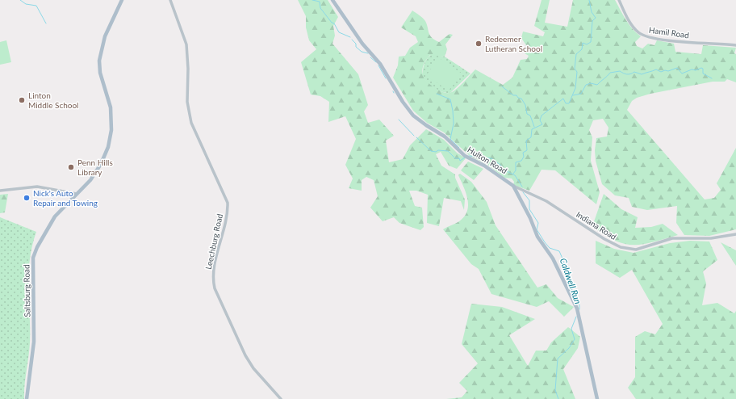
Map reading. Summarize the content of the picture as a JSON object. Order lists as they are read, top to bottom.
{
  "streets": {
    "main road": ["Hulton Road", "Saltsburg Road"],
    "street": ["Hamil Road", "Indiana Road", "Leechburg Road"]
  },
  "crossings": [
    ["Hulton Road", "Indiana Road"]
  ],
  "water": ["Caldwell Run"],
  "places": [
    "Redeemer Lutheran School",
    "Linton Middle School",
    "Penn Hills Library",
    "Nick's Auto Repair and Towing"
  ]
}
